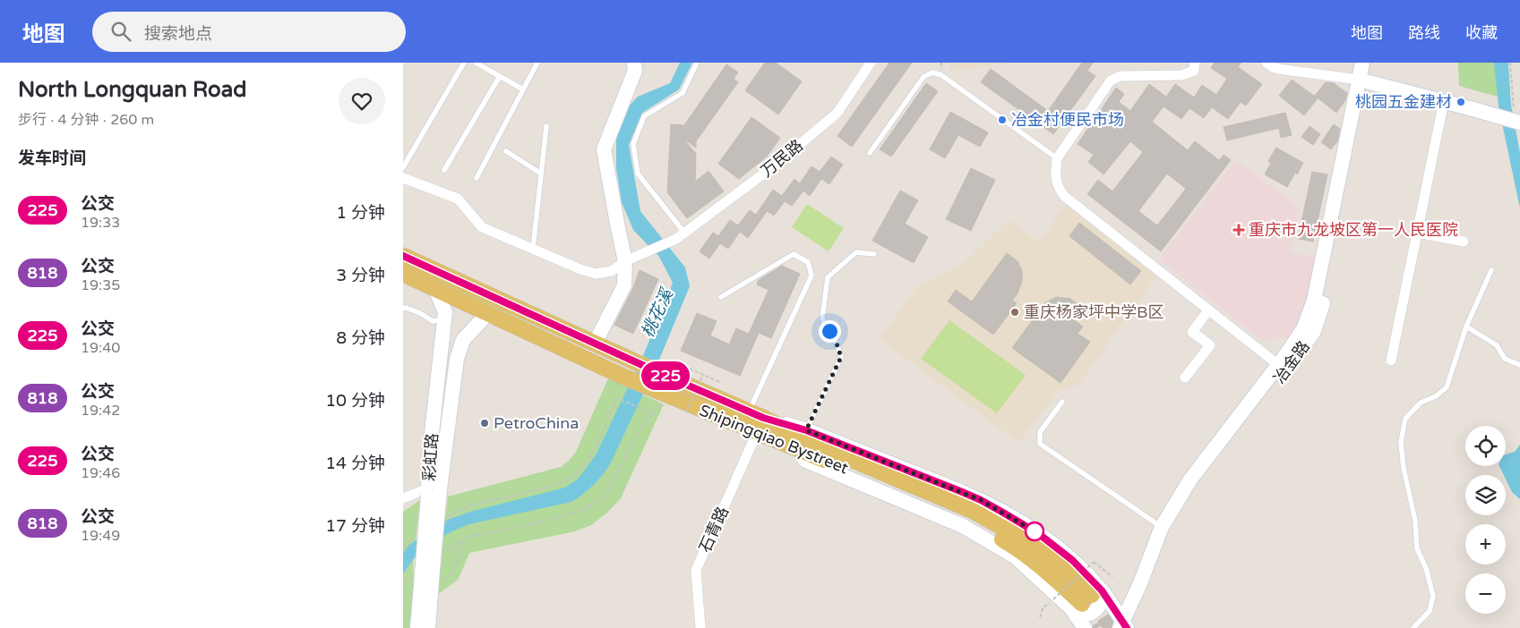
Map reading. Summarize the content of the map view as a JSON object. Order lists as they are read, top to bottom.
{
  "streets": {
    "main road": ["冶金路", "Shipingqiao Bystreet", "彩虹路"],
    "street": ["万民路", "石青路"]
  },
  "crossings": [
    ["Shipingqiao Bystreet", "彩虹路"]
  ],
  "water": ["桃花溪"],
  "places": {
    "other": [
      "桃园五金建材",
      "冶金村便民市场",
      "重庆杨家坪中学B区",
      "PetroChina"
    ],
    "health": ["重庆市九龙坡区第一人民医院"]
  },
  "lines": ["bus line 225"],
  "page": {
    "header": "地图",
    "search": "搜索地点",
    "nav": ["地图", "路线", "收藏"],
    "heading": [
      ["North Longquan Road", "步行 · 4 分钟 · 260 m"],
      "发车时间"
    ],
    "on_map": "225",
    "list": [
      {
        "mark": "225",
        "name": "公交",
        "note": "19:33",
        "value": "1 分钟"
      },
      {
        "mark": "818",
        "name": "公交",
        "note": "19:35",
        "value": "3 分钟"
      },
      {
        "mark": "225",
        "name": "公交",
        "note": "19:40",
        "value": "8 分钟"
      },
      {
        "mark": "818",
        "name": "公交",
        "note": "19:42",
        "value": "10 分钟"
      },
      {
        "mark": "225",
        "name": "公交",
        "note": "19:46",
        "value": "14 分钟"
      },
      {
        "mark": "818",
        "name": "公交",
        "note": "19:49",
        "value": "17 分钟"
      }
    ],
    "map_buttons": ["+", "−"]
  }
}
